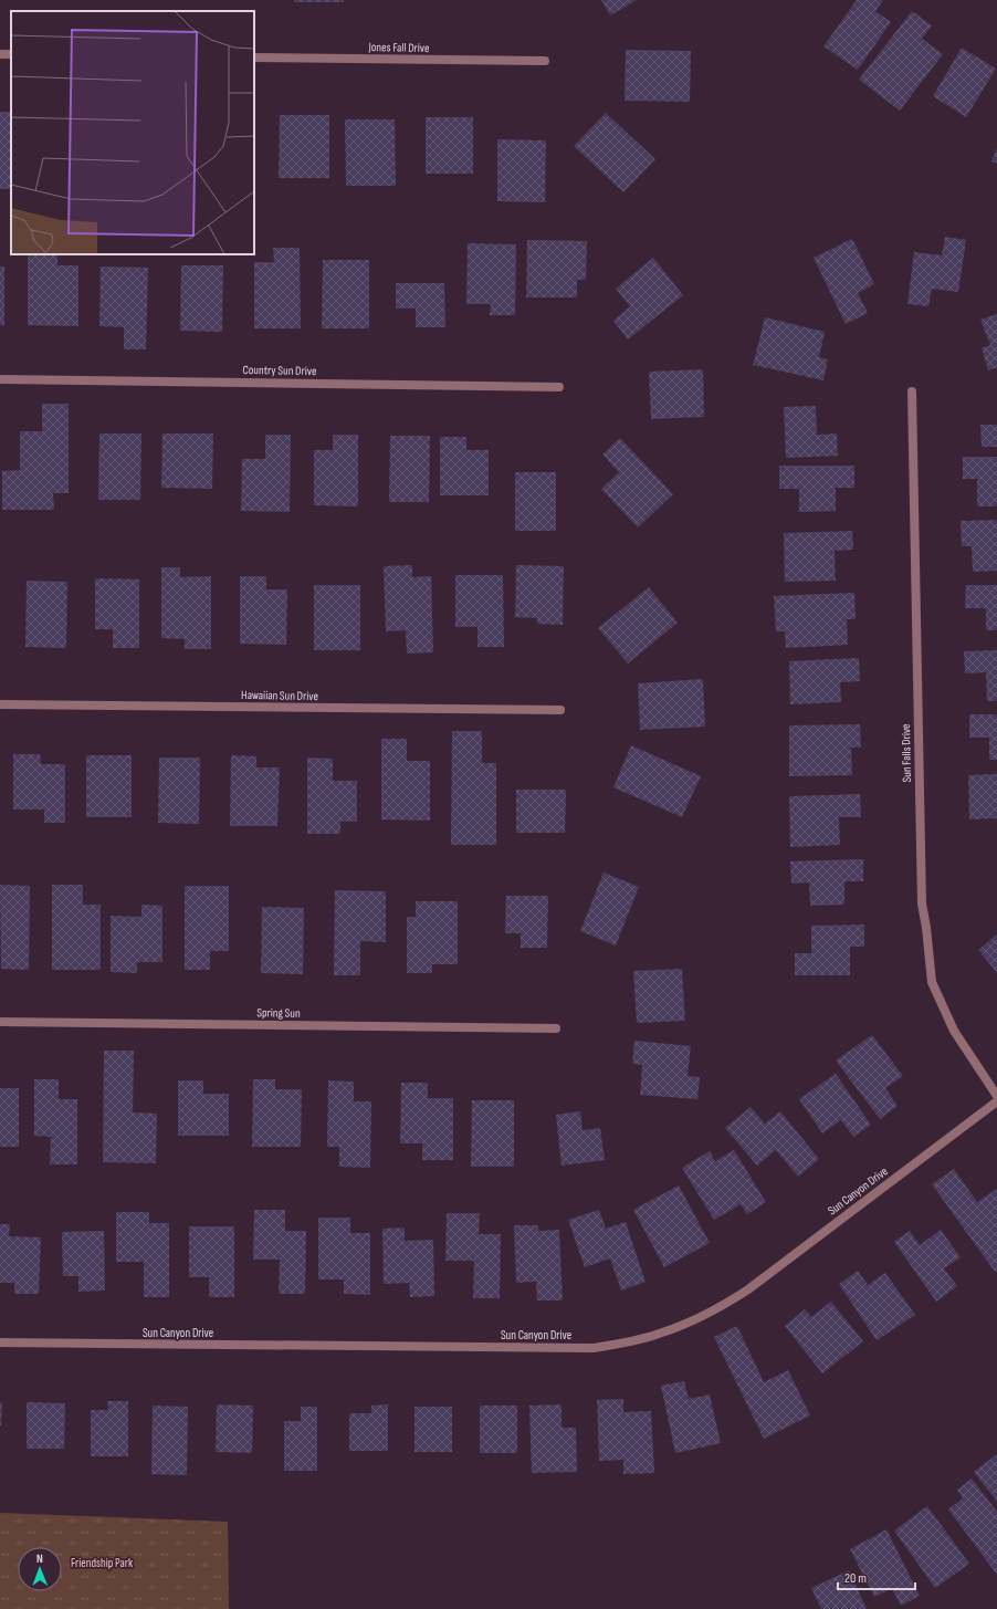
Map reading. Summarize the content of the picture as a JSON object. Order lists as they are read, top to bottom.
{
  "streets": {
    "street": [
      "Jones Fall Drive",
      "Country Sun Drive",
      "Hawaiian Sun Drive",
      "Sun Falls Drive",
      "Spring Sun",
      "Sun Canyon Drive"
    ]
  },
  "parks": ["Friendship Park"],
  "scale_bar": "20 m",
  "north": "top"
}
